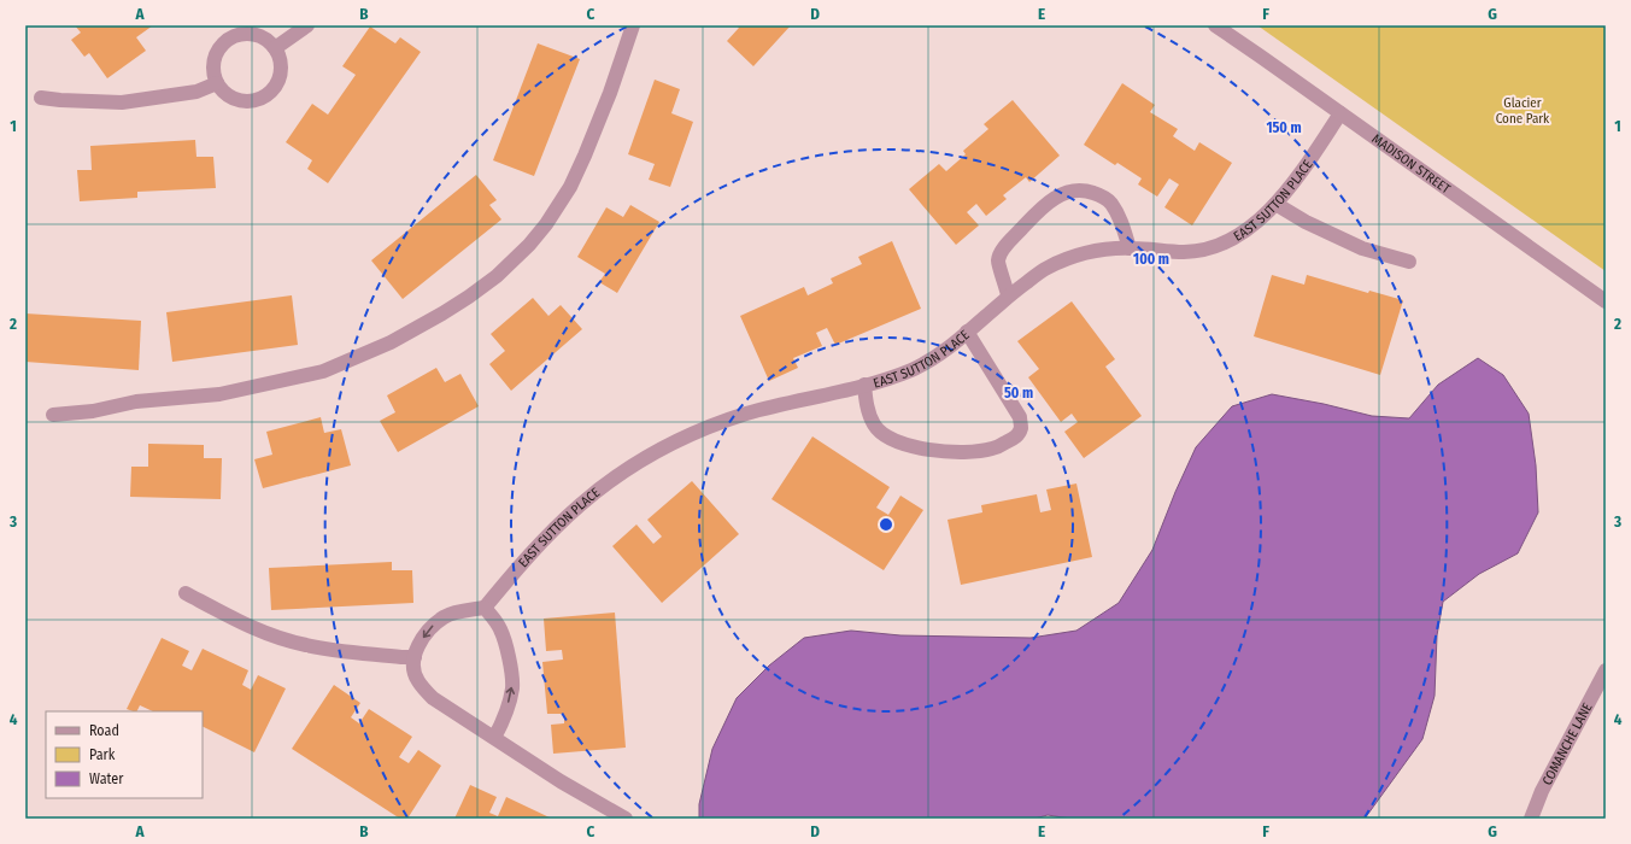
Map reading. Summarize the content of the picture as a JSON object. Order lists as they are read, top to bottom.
{
  "streets": {
    "street": ["MADISON STREET", "EAST SUTTON PLACE", "COMANCHE LANE"]
  },
  "crossings": [
    ["MADISON STREET", "EAST SUTTON PLACE"]
  ],
  "parks": ["Glacier Cone Park"],
  "legend": ["Road", "Park", "Water"],
  "grid": {
    "columns": [
      "A",
      "B",
      "C",
      "D",
      "E",
      "F",
      "G"
    ],
    "rows": [
      "1",
      "2",
      "3",
      "4"
    ]
  },
  "rings": ["150 m", "100 m", "50 m"]
}
